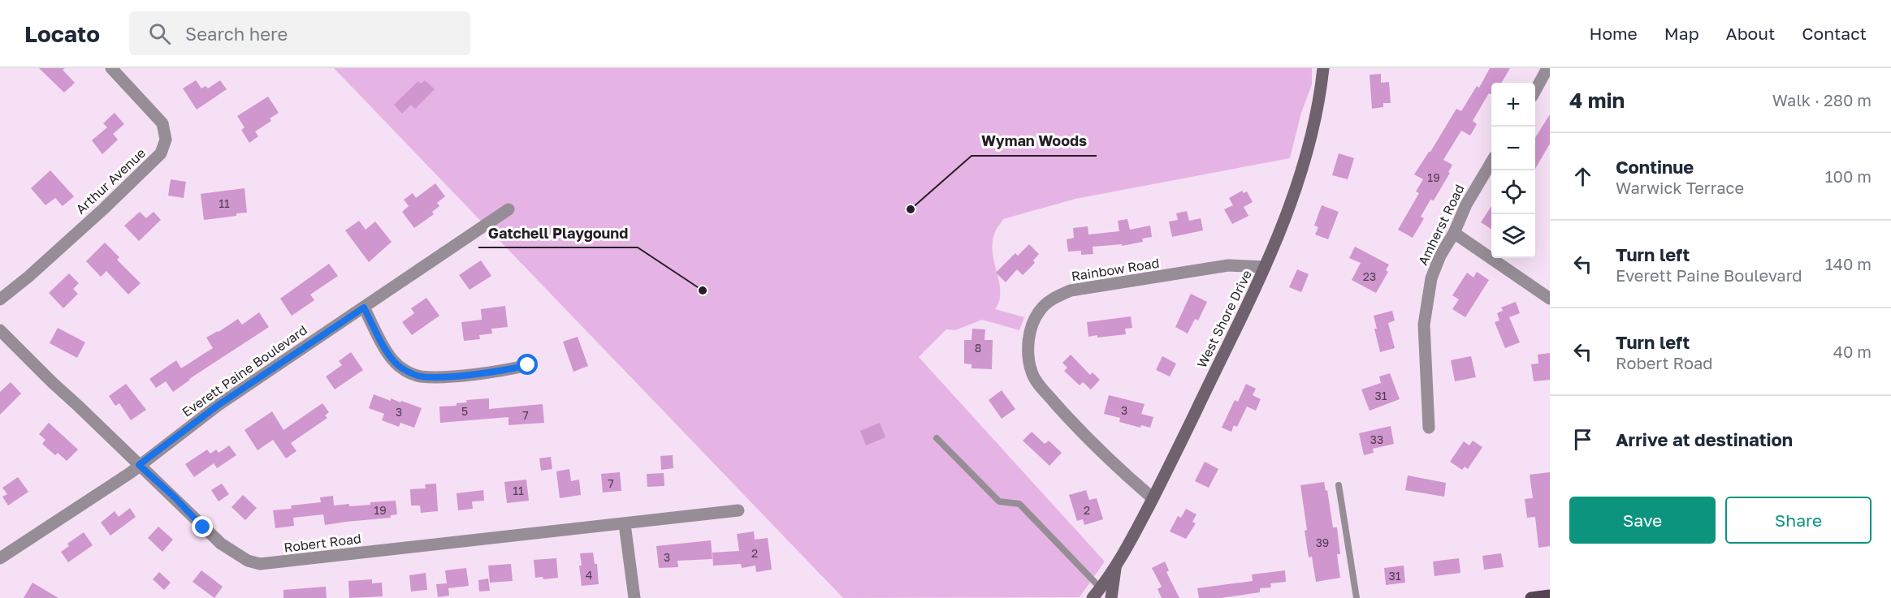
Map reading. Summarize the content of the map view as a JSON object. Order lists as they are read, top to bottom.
{
  "streets": {
    "main road": ["West Shore Drive"],
    "street": [
      "Arthur Avenue",
      "Amherst Road",
      "Rainbow Road",
      "Everett Paine Boulevard",
      "Robert Road"
    ]
  },
  "crossings": [
    ["Rainbow Road", "West Shore Drive"],
    ["Everett Paine Boulevard", "Robert Road"]
  ],
  "places": ["Wyman Woods", "Gatchell Playgound"],
  "house_numbers": [
    "19",
    "11",
    "23",
    "8",
    "31",
    "3",
    "5",
    "3",
    "7",
    "33",
    "7",
    "11",
    "19",
    "2",
    "39",
    "2",
    "3",
    "4",
    "31"
  ],
  "page": {
    "header": "Locato",
    "search": "Search here",
    "nav": [
      "Home",
      "Map",
      "About",
      "Contact"
    ],
    "heading": ["4 min", "Walk · 280 m"],
    "map_buttons": ["+", "−"],
    "list": [
      ["Continue", "Warwick Terrace", "100 m"],
      ["Turn left", "Everett Paine Boulevard", "140 m"],
      ["Turn left", "Robert Road", "40 m"],
      "Arrive at destination"
    ],
    "buttons": ["Save", "Share"]
  }
}
